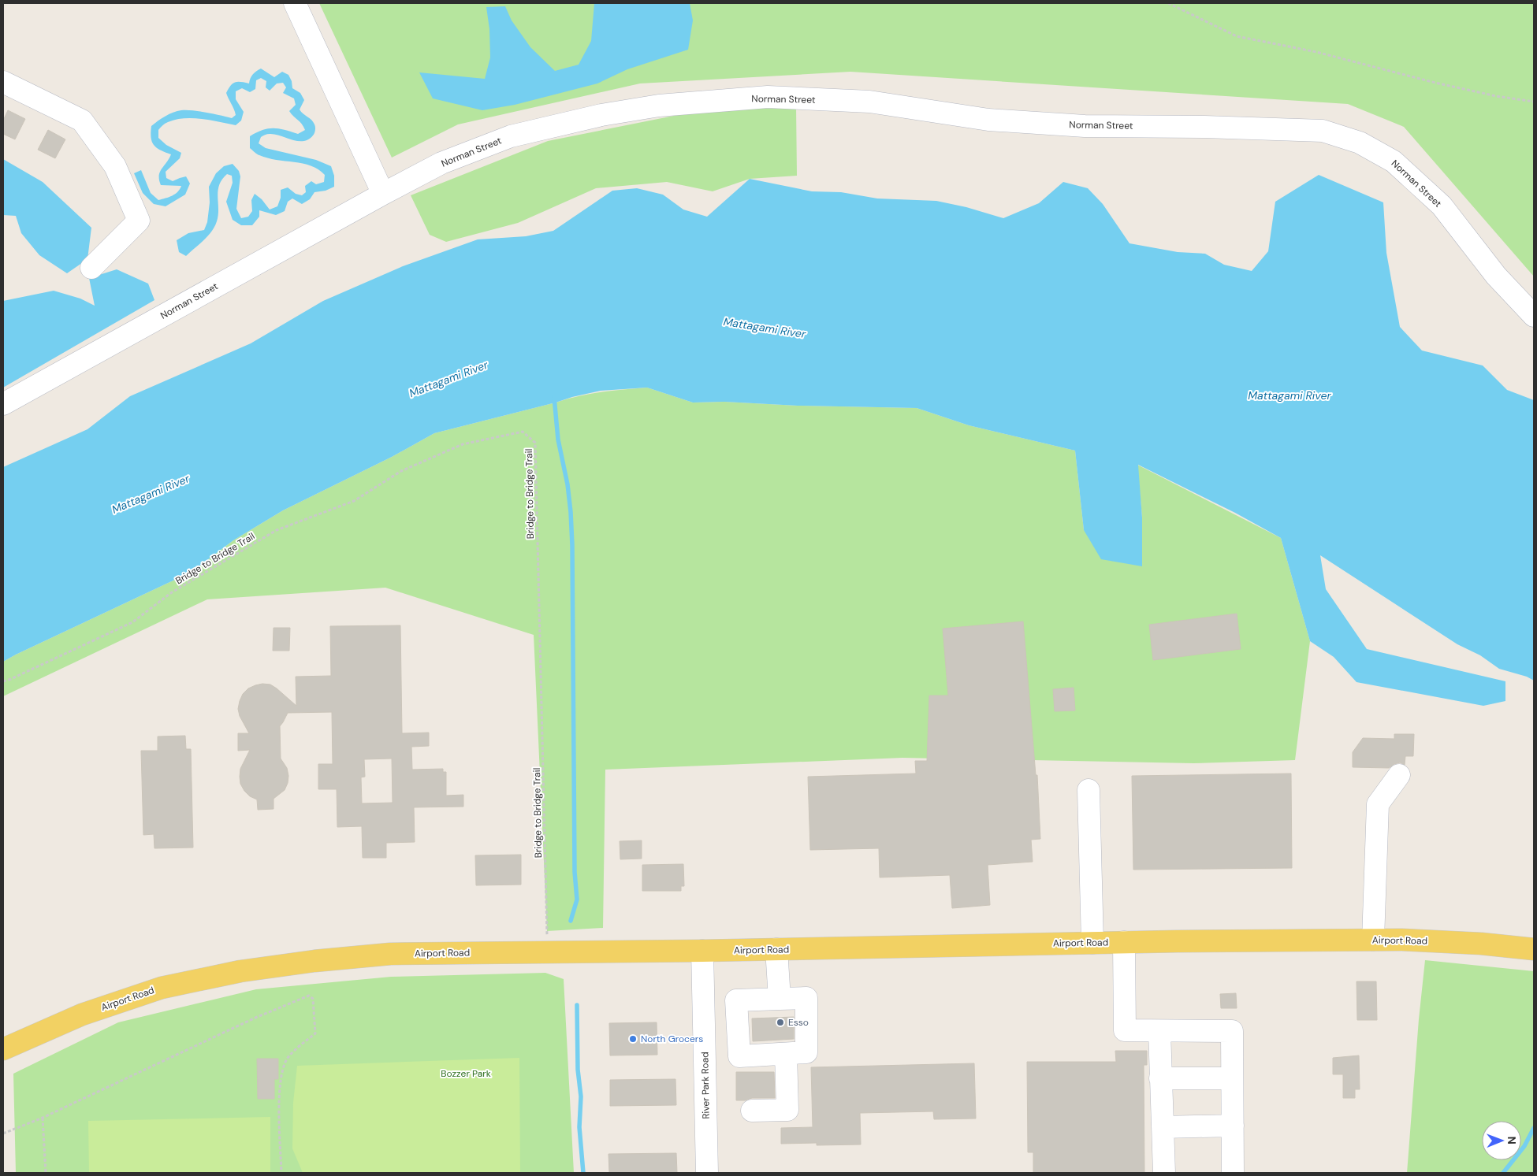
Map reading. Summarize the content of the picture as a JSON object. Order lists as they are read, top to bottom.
{
  "streets": {
    "main road": ["Airport Road"],
    "street": ["Norman Street", "River Park Road"],
    "path": ["Bridge to Bridge Trail"]
  },
  "crossings": [
    ["Bridge to Bridge Trail", "Airport Road"],
    ["Airport Road", "River Park Road"]
  ],
  "water": ["Mattagami River"],
  "parks": ["Bozzer Park"],
  "places": ["Esso", "North Grocers"],
  "north": "right"
}
